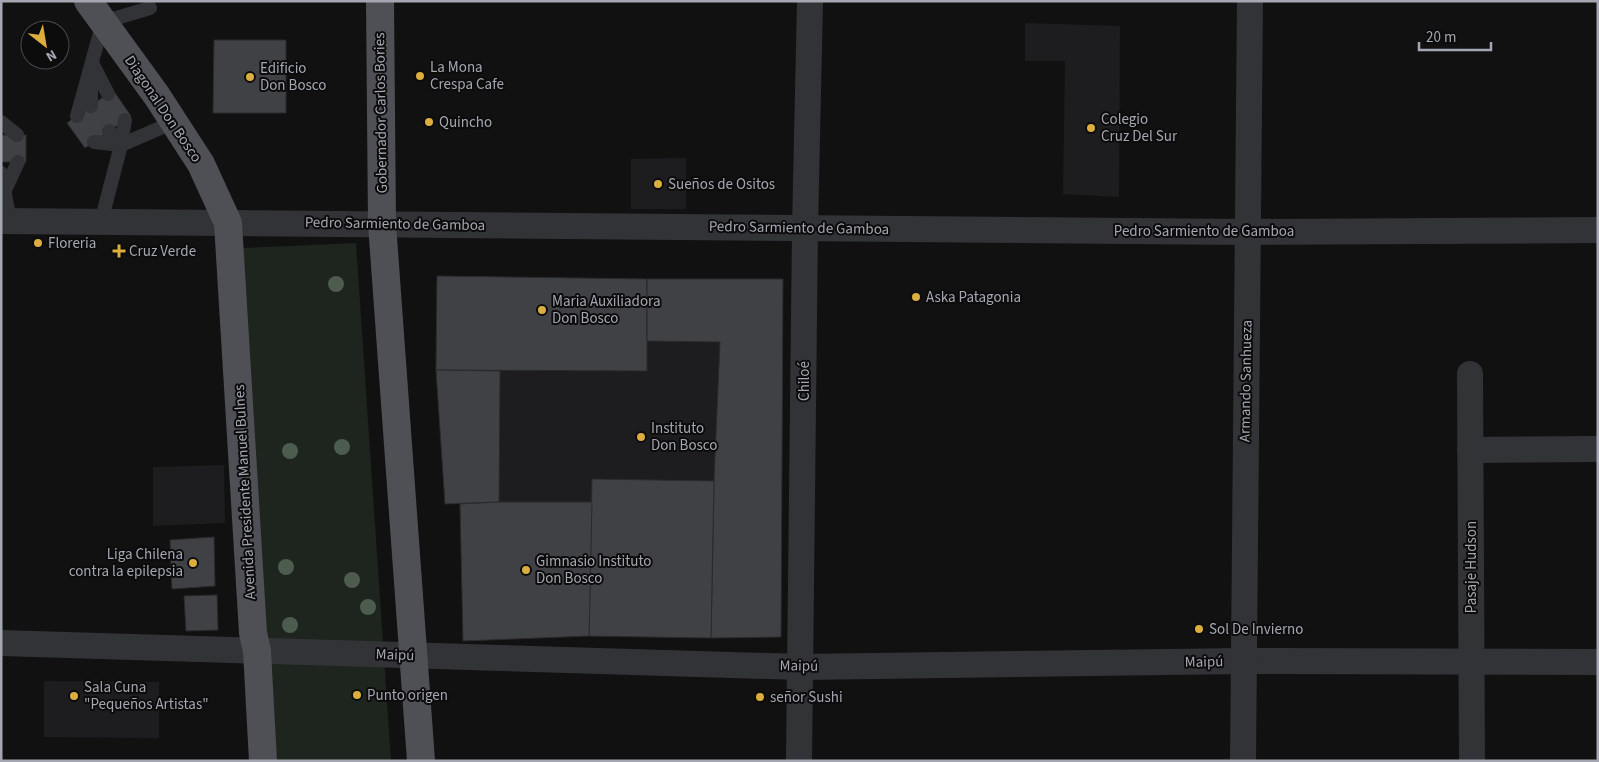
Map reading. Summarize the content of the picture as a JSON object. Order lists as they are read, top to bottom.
{
  "streets": {
    "main road": ["Diagonal Don Bosco", "Gobernador Carlos Bories", "Avenida Presidente Manuel Bulnes"],
    "street": [
      "Pedro Sarmiento de Gamboa",
      "Chiloé",
      "Armando Sanhueza",
      "Pasaje Hudson",
      "Maipú"
    ]
  },
  "crossings": [
    ["Diagonal Don Bosco", "Pedro Sarmiento de Gamboa"],
    ["Diagonal Don Bosco", "Avenida Presidente Manuel Bulnes"],
    ["Gobernador Carlos Bories", "Pedro Sarmiento de Gamboa"],
    ["Pedro Sarmiento de Gamboa", "Chiloé"],
    ["Pedro Sarmiento de Gamboa", "Armando Sanhueza"],
    ["Pedro Sarmiento de Gamboa", "Avenida Presidente Manuel Bulnes"],
    ["Chiloé", "Maipú"],
    ["Armando Sanhueza", "Maipú"],
    ["Avenida Presidente Manuel Bulnes", "Maipú"],
    ["Pasaje Hudson", "Maipú"]
  ],
  "places": {
    "other": [
      "La Mona Crespa Cafe",
      "Edificio Don Bosco",
      "Quincho",
      "Colegio Cruz Del Sur",
      "Sueños de Ositos",
      "Floreria",
      "Aska Patagonia",
      "Maria Auxiliadora Don Bosco",
      "Instituto Don Bosco",
      "Liga Chilena contra la epilepsia",
      "Gimnasio Instituto Don Bosco",
      "Sol De Invierno",
      "Punto origen",
      "Sala Cuna \"Pequeños Artistas\"",
      "señor Sushi"
    ],
    "health": ["Cruz Verde"]
  },
  "scale_bar": "20 m",
  "north": "bottom right"
}
